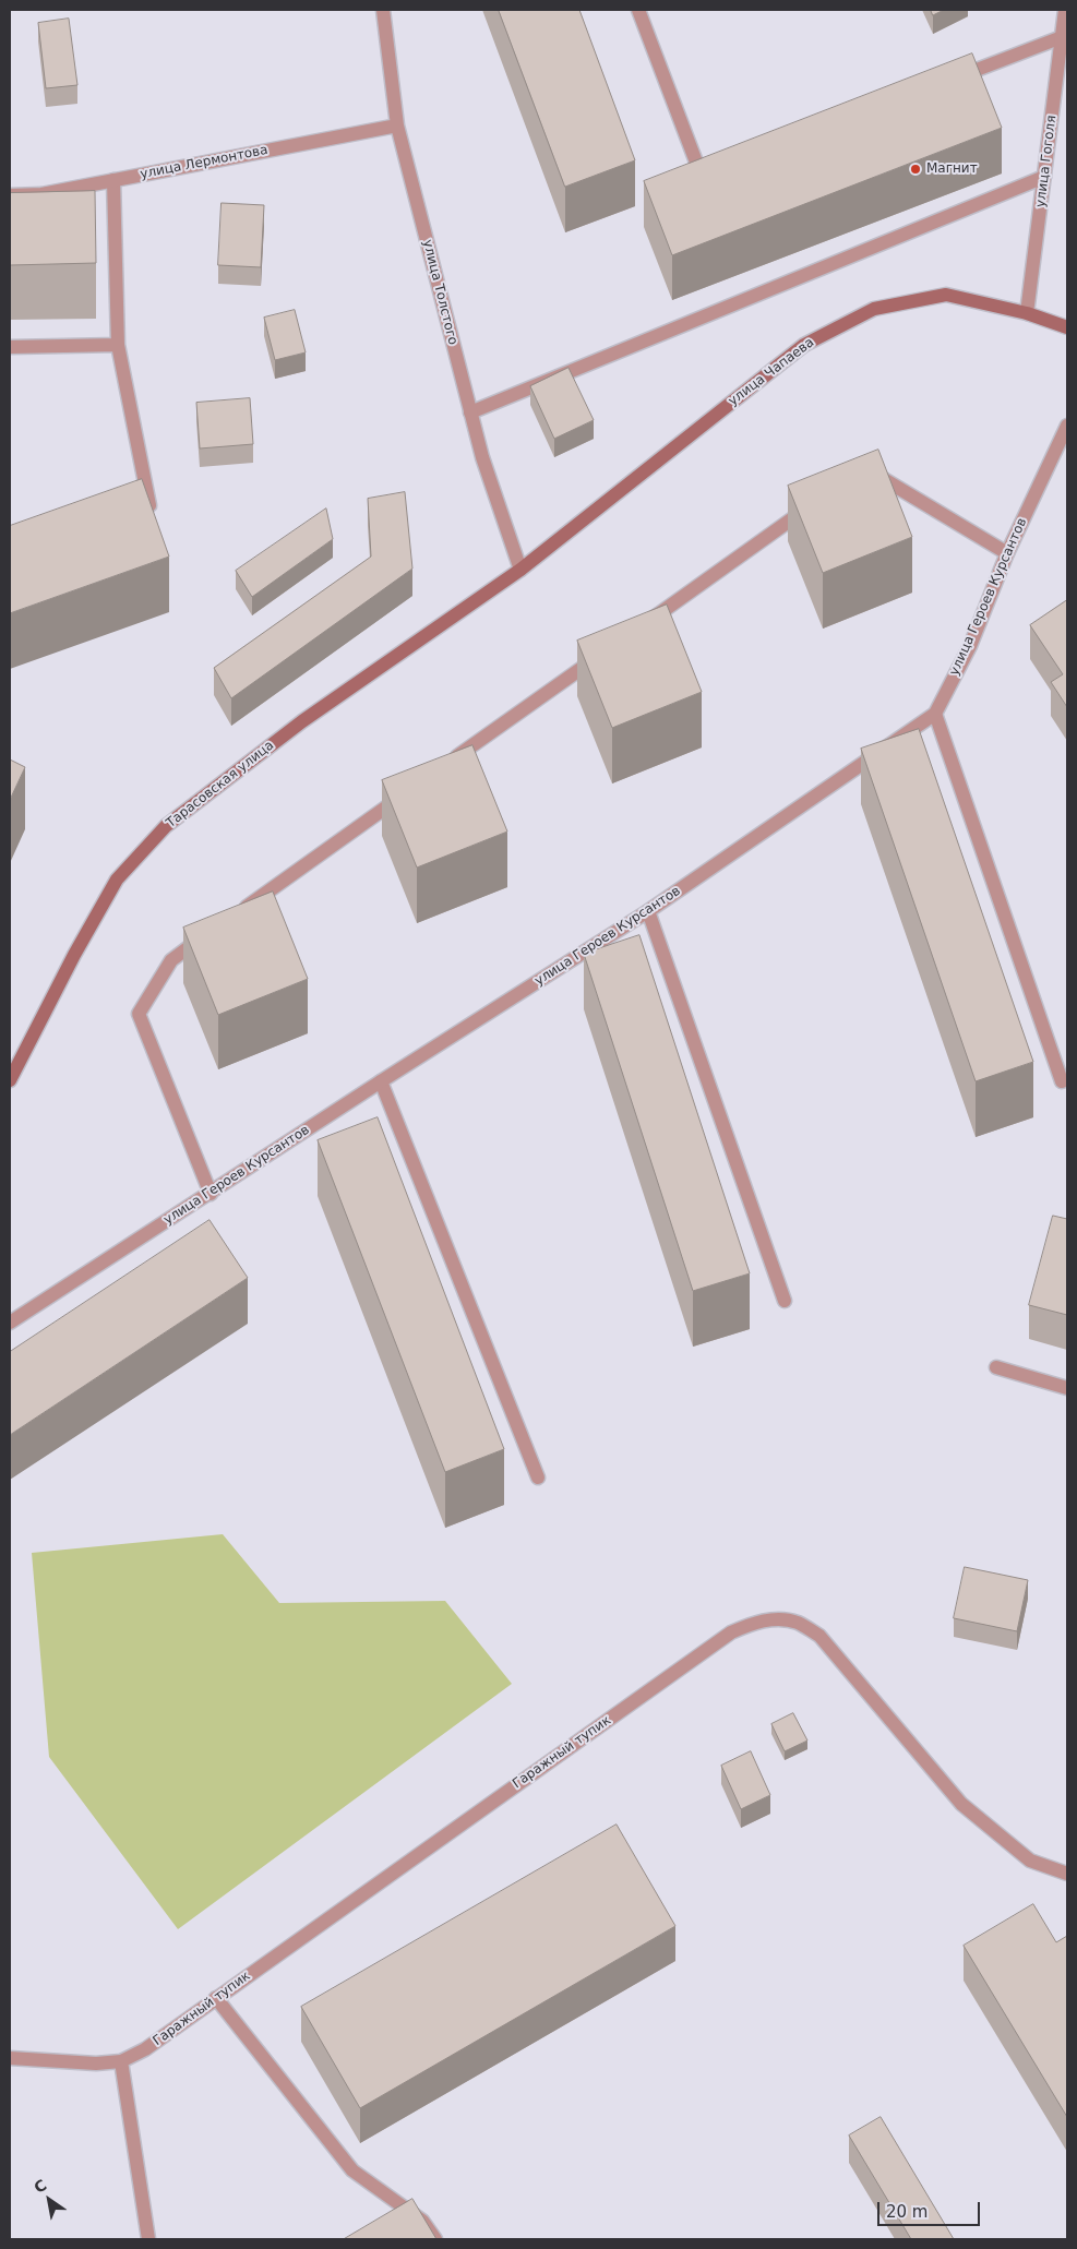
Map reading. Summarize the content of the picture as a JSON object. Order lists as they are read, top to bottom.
{
  "streets": {
    "street": [
      "улица Гоголя",
      "улица Лермонтова",
      "улица Толстого",
      "улица Чапаева",
      "улица Героев Курсантов",
      "Тарасовская улица",
      "Гаражный тупик"
    ]
  },
  "crossings": [
    ["улица Гоголя", "улица Чапаева"],
    ["улица Лермонтова", "улица Толстого"],
    ["улица Толстого", "улица Чапаева"],
    ["улица Толстого", "Тарасовская улица"],
    ["улица Чапаева", "Тарасовская улица"]
  ],
  "places": ["Магнит"],
  "scale_bar": "20 m",
  "north": "top left"
}
